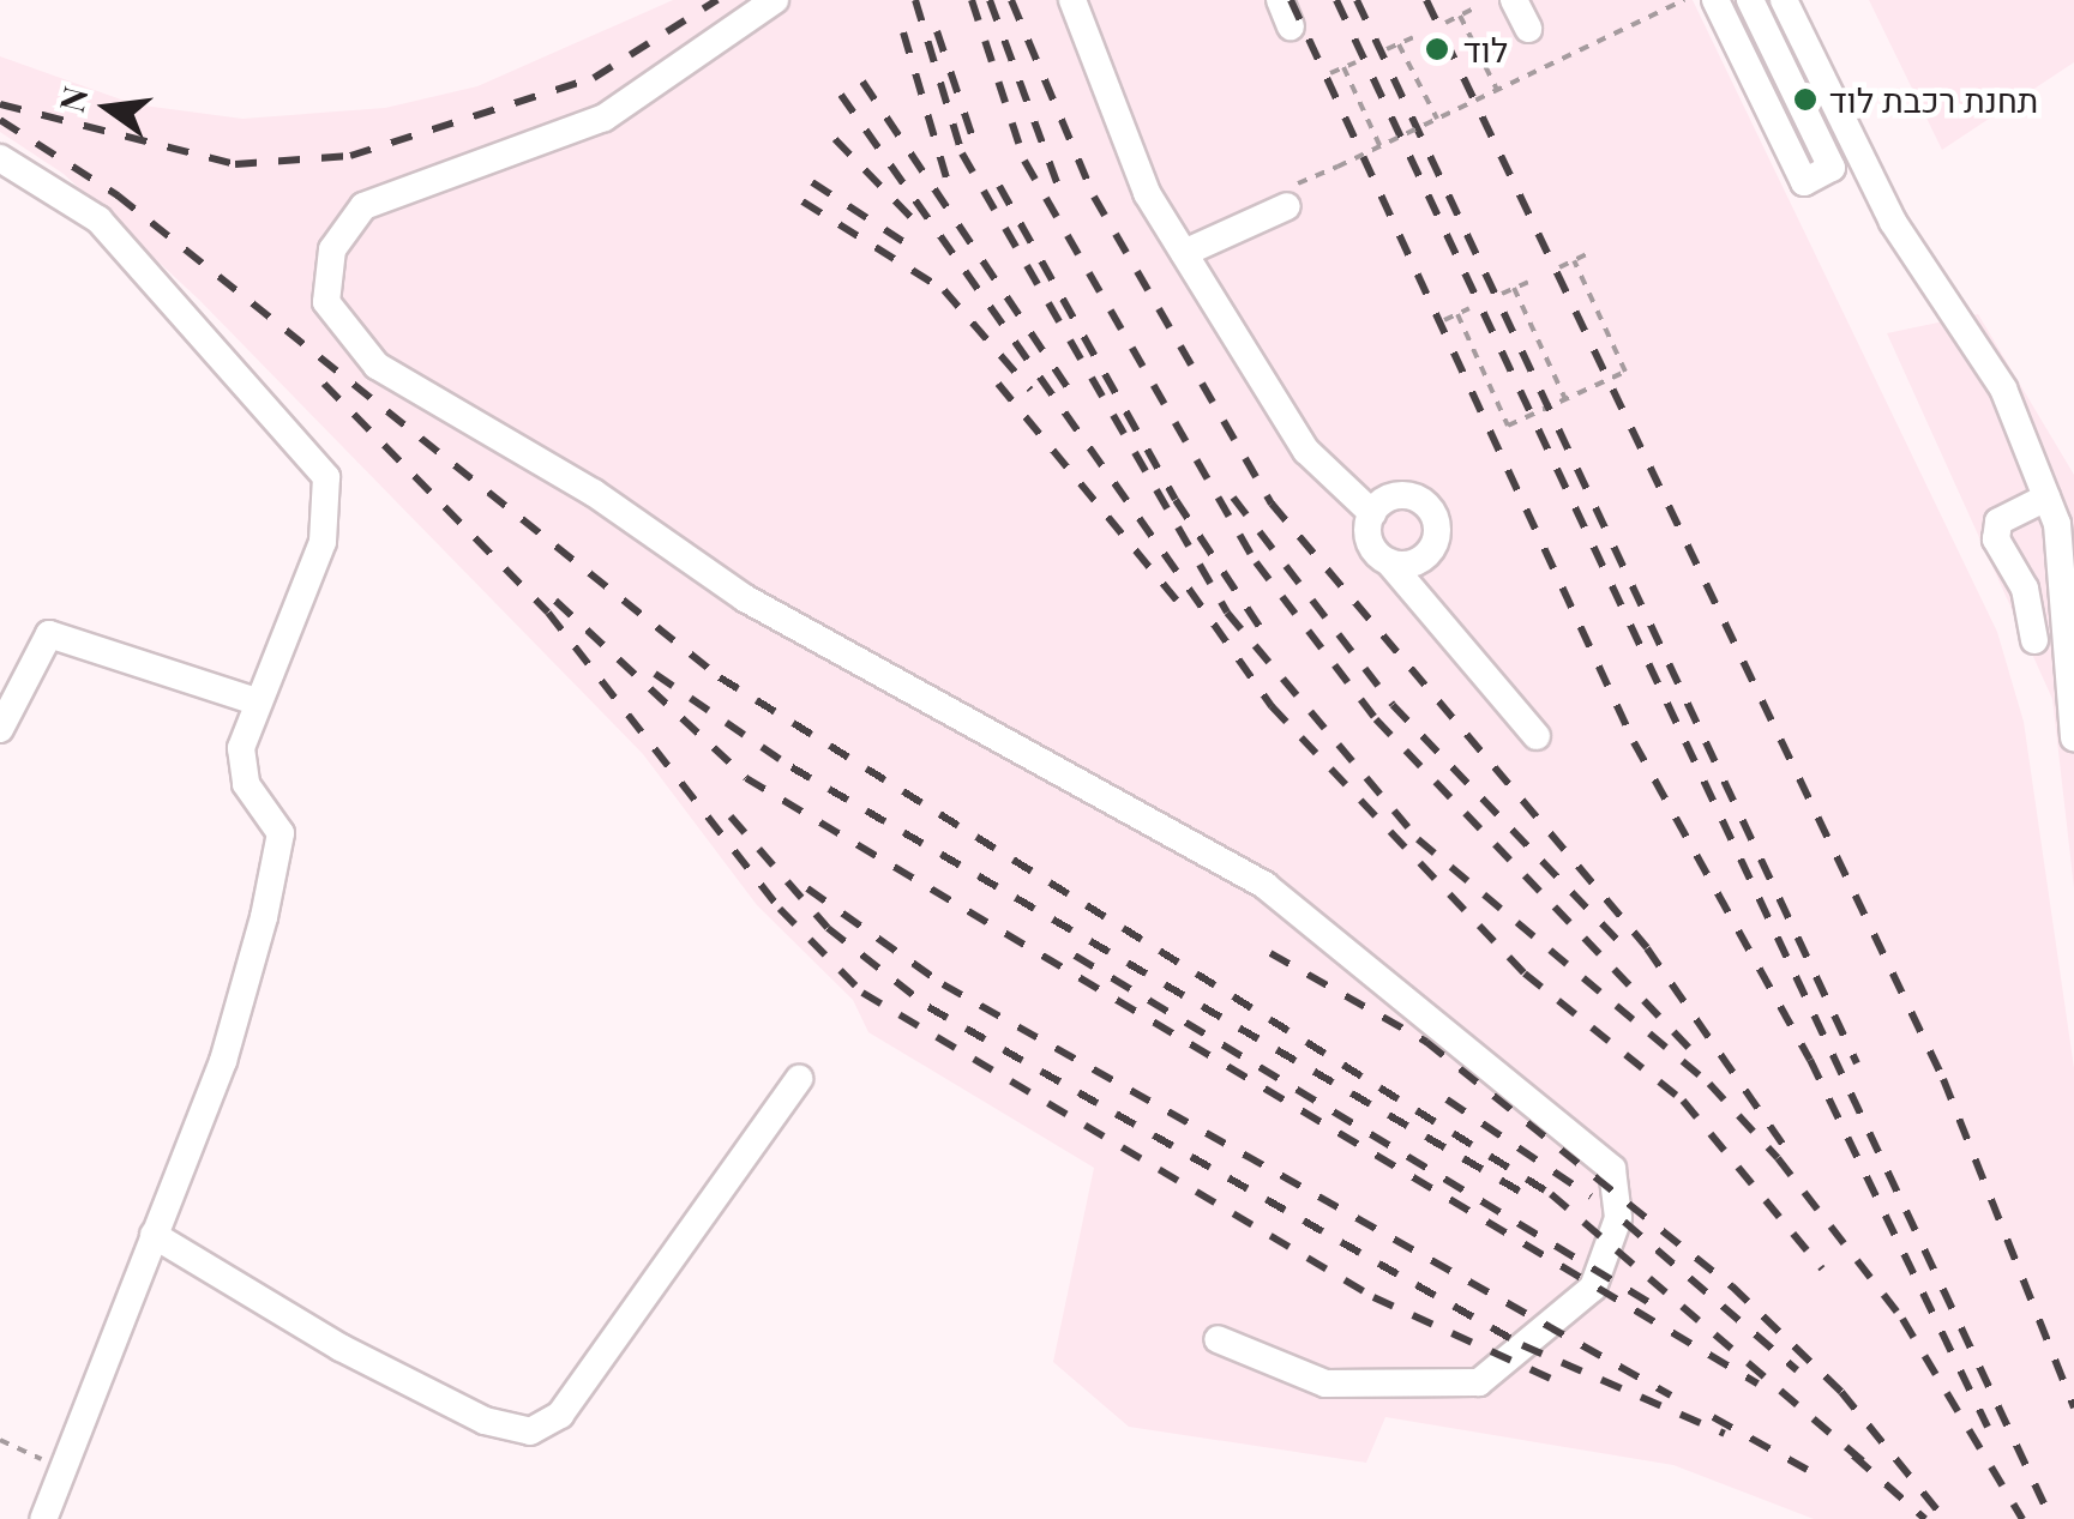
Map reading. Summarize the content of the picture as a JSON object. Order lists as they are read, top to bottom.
{
  "places": ["לוד", "תחנת רכבת לוד"],
  "north": "left"
}
